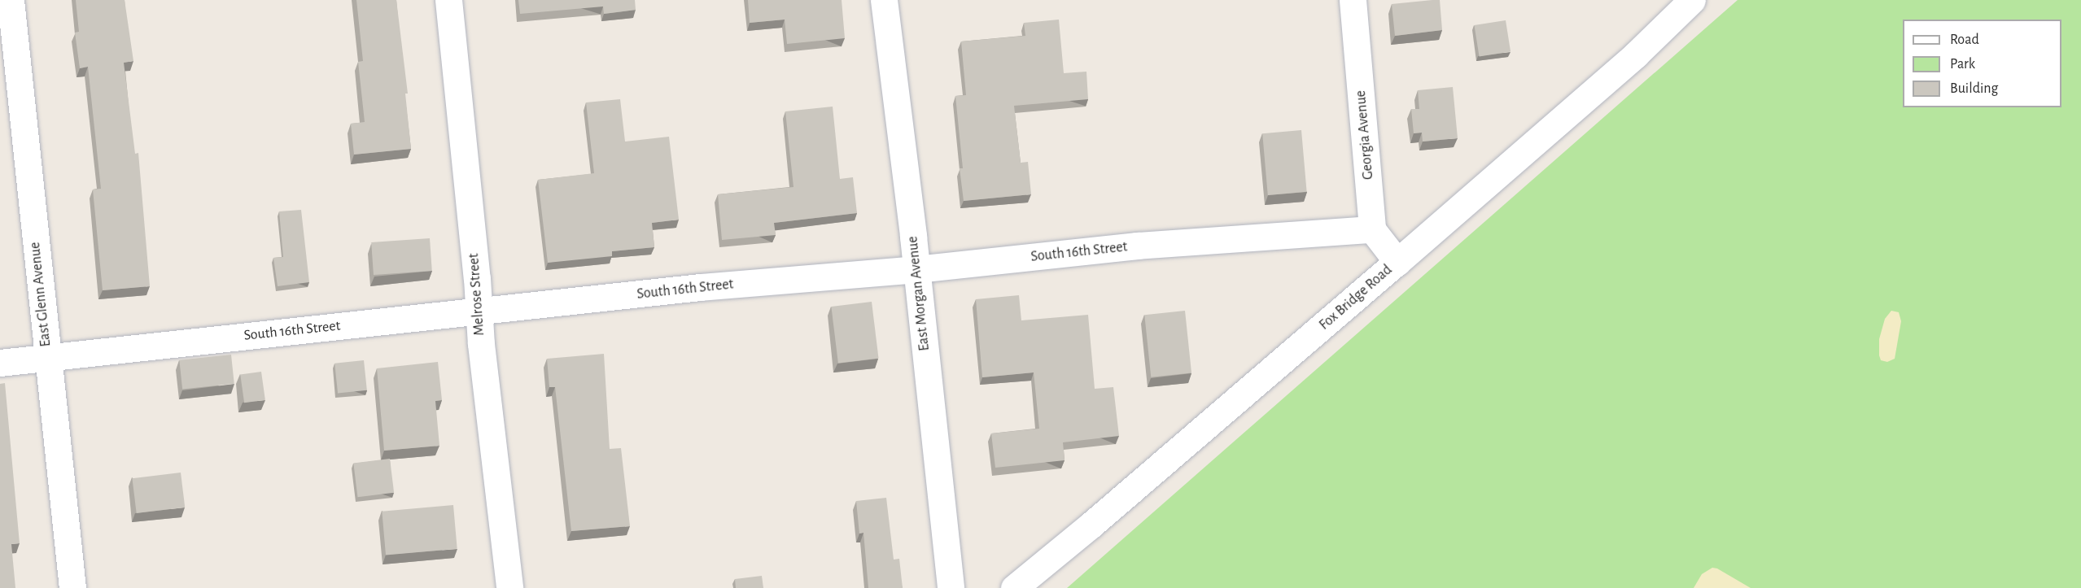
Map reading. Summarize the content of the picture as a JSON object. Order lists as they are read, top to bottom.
{
  "streets": {
    "street": [
      "Georgia Avenue",
      "South 16th Street",
      "East Morgan Avenue",
      "East Glenn Avenue",
      "Melrose Street",
      "Fox Bridge Road"
    ]
  },
  "crossings": [
    ["Georgia Avenue", "South 16th Street"],
    ["South 16th Street", "East Morgan Avenue"],
    ["South 16th Street", "East Glenn Avenue"],
    ["South 16th Street", "Melrose Street"]
  ],
  "legend": ["Road", "Park", "Building"]
}
